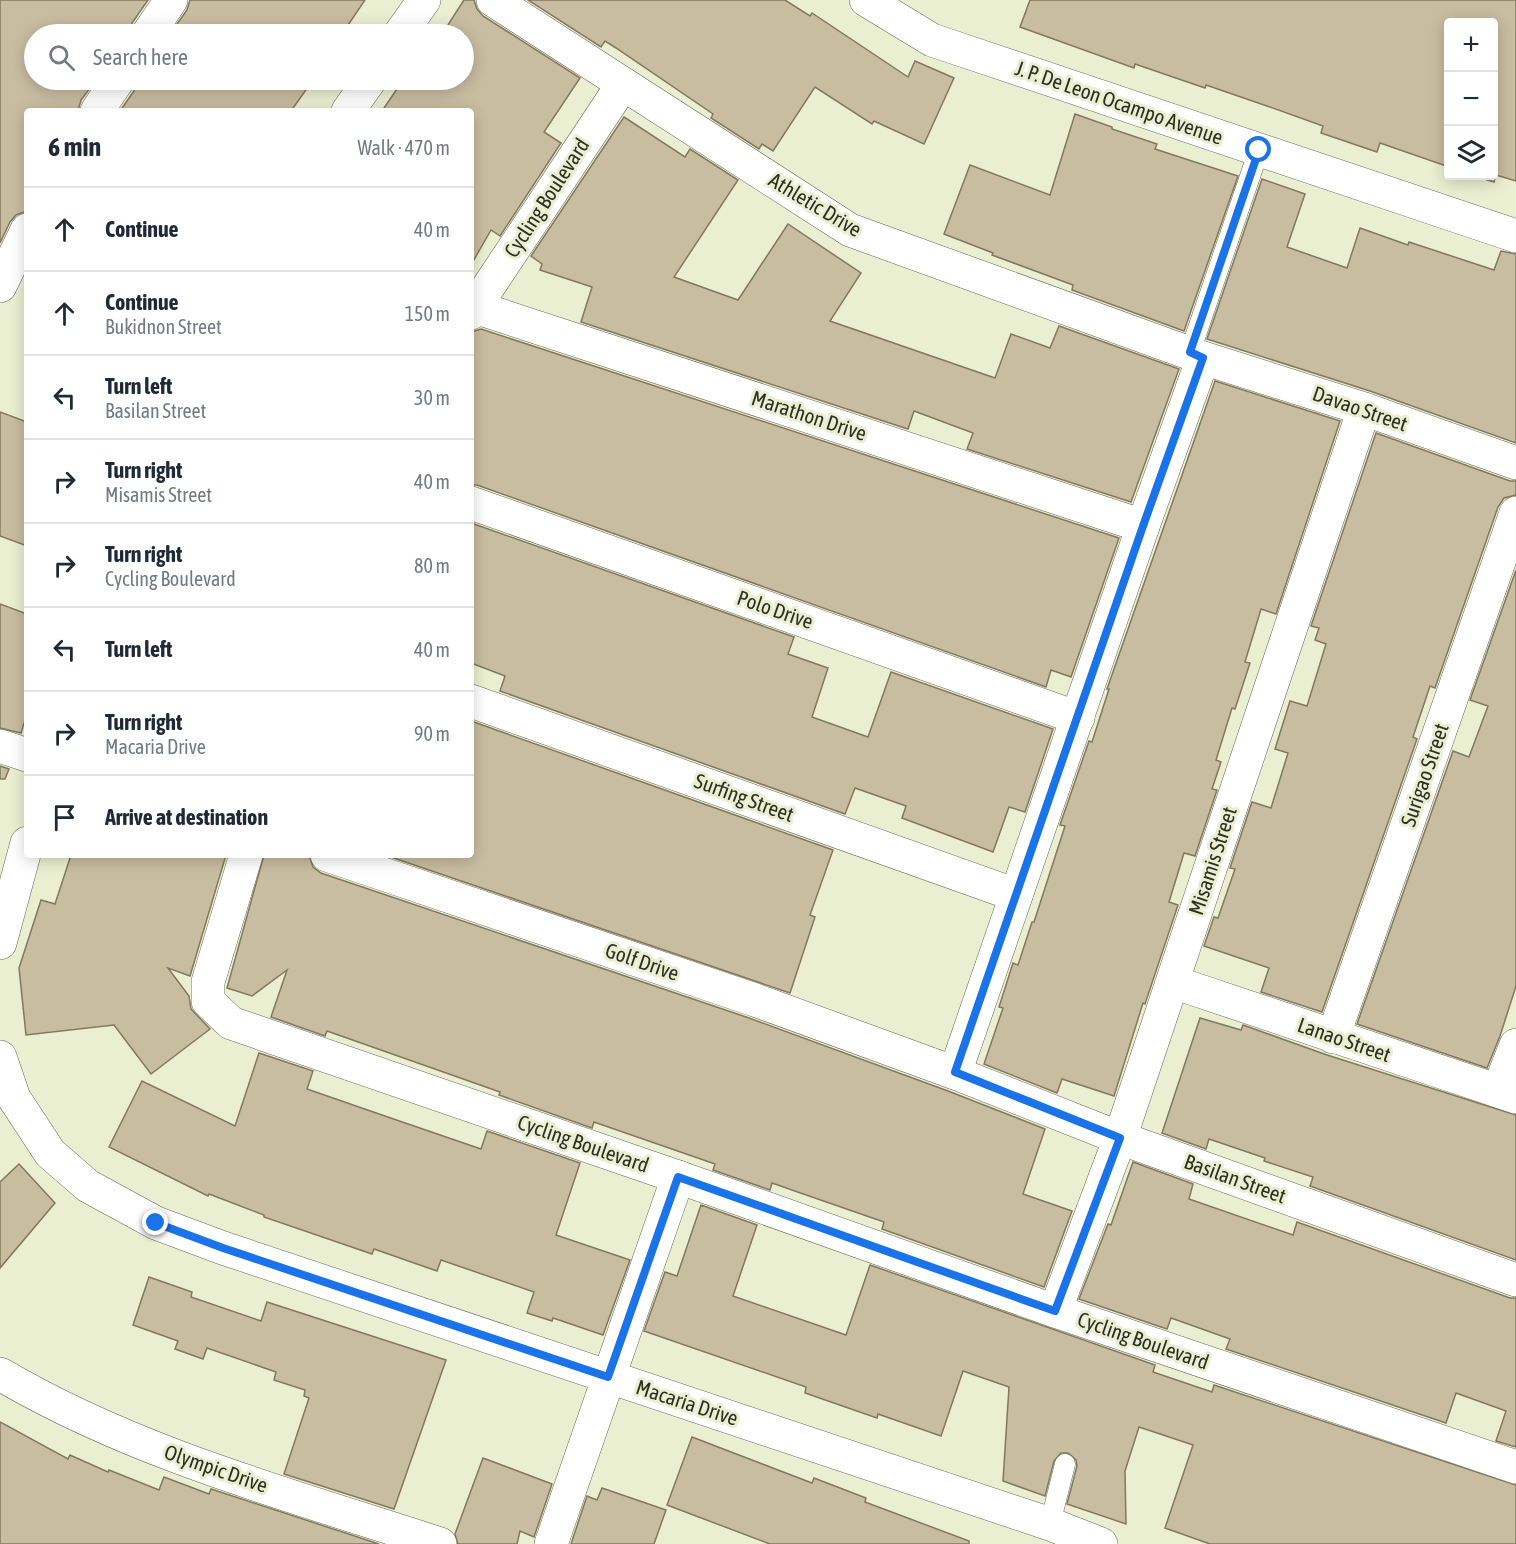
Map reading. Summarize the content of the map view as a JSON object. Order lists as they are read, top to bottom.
{
  "streets": {
    "street": [
      "J. P. De Leon Ocampo Avenue",
      "Cycling Boulevard",
      "Athletic Drive",
      "Davao Street",
      "Marathon Drive",
      "Polo Drive",
      "Surigao Street",
      "Surfing Street",
      "Misamis Street",
      "Golf Drive",
      "Lanao Street",
      "Basilan Street",
      "Macaria Drive",
      "Olympic Drive"
    ]
  },
  "crossings": [
    ["Cycling Boulevard", "Athletic Drive"],
    ["Cycling Boulevard", "Misamis Street"],
    ["Athletic Drive", "Davao Street"],
    ["Davao Street", "Misamis Street"],
    ["Surigao Street", "Lanao Street"],
    ["Misamis Street", "Lanao Street"],
    ["Misamis Street", "Basilan Street"],
    ["Golf Drive", "Basilan Street"]
  ],
  "page": {
    "map_buttons": ["+", "−"],
    "search": "Search here",
    "heading": ["6 min", "Walk · 470 m"],
    "list": [
      ["Continue", "40 m"],
      ["Continue", "Bukidnon Street", "150 m"],
      ["Turn left", "Basilan Street", "30 m"],
      ["Turn right", "Misamis Street", "40 m"],
      ["Turn right", "Cycling Boulevard", "80 m"],
      ["Turn left", "40 m"],
      ["Turn right", "Macaria Drive", "90 m"],
      "Arrive at destination"
    ]
  }
}
